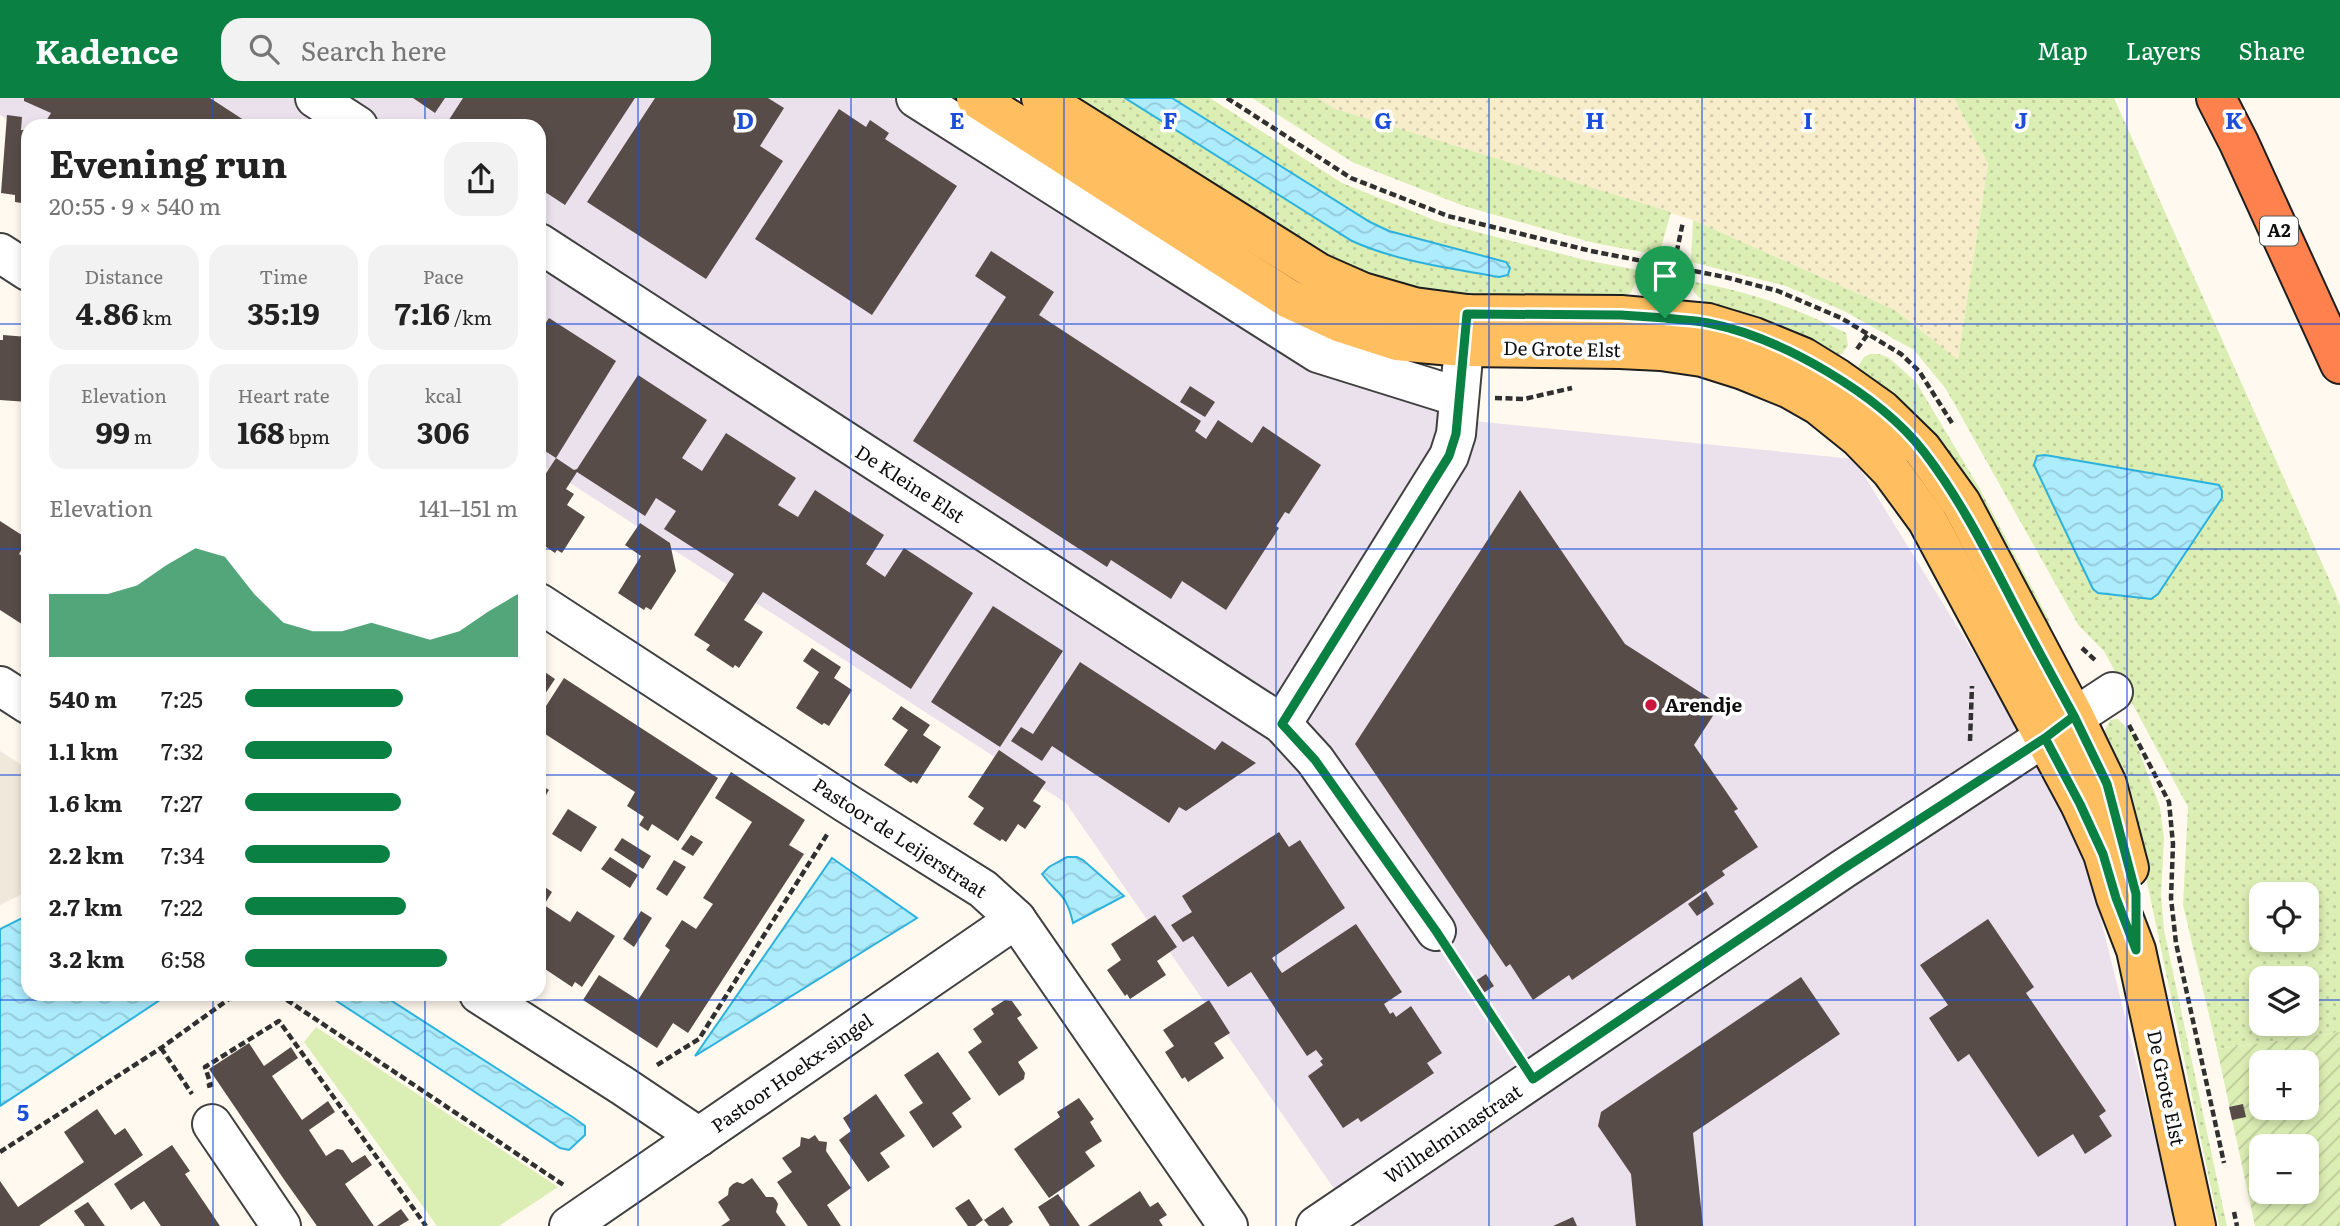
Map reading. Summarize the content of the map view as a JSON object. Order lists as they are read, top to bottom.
{
  "streets": {
    "highway": ["A2"],
    "main road": ["De Grote Elst"],
    "street": [
      "De Kleine Elst",
      "Pastoor de Leijerstraat",
      "Pastoor Hoekx-singel",
      "Wilhelminastraat"
    ]
  },
  "crossings": [
    ["De Grote Elst", "Wilhelminastraat"],
    ["Pastoor de Leijerstraat", "Pastoor Hoekx-singel"]
  ],
  "places": ["Arendje"],
  "page": {
    "header": "Kadence",
    "search": "Search here",
    "nav": ["Map", "Layers", "Share"],
    "heading": ["Evening run", "20:55 · 9 × 540 m"],
    "stats": [
      ["Distance", "4.86 km"],
      ["Time", "35:19"],
      ["Pace", "7:16 /km"],
      ["Elevation", "99 m"],
      ["Heart rate", "168 bpm"],
      ["kcal", "306"]
    ],
    "chart": ["Elevation", "141–151 m"],
    "list": [
      {
        "name": "540 m",
        "note": "7:25"
      },
      {
        "name": "1.1 km",
        "note": "7:32"
      },
      {
        "name": "1.6 km",
        "note": "7:27"
      },
      {
        "name": "2.2 km",
        "note": "7:34"
      },
      {
        "name": "2.7 km",
        "note": "7:22"
      },
      {
        "name": "3.2 km",
        "note": "6:58"
      }
    ],
    "map_buttons": ["+", "−"]
  },
  "grid": {
    "columns": [
      "D",
      "E",
      "F",
      "G",
      "H",
      "I",
      "J",
      "K"
    ],
    "rows": ["5"]
  }
}
